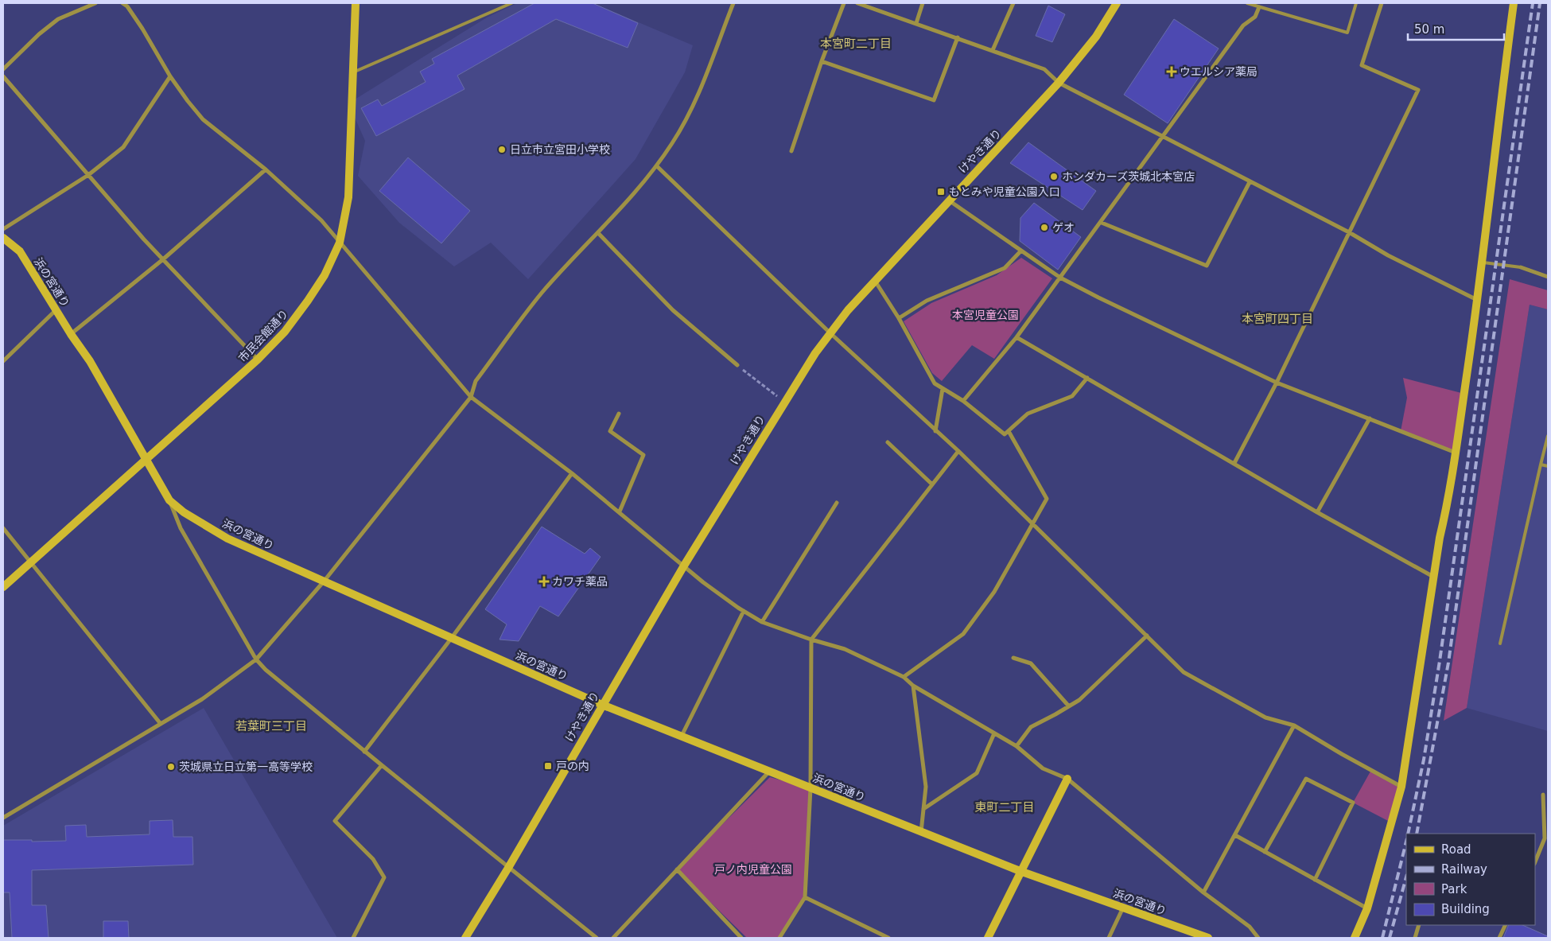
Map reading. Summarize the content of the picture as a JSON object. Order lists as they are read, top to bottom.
{
  "streets": {
    "street": ["けやき通り", "浜の宮通り", "市民会館通り"]
  },
  "crossings": [
    ["けやき通り", "浜の宮通り"],
    ["浜の宮通り", "市民会館通り"]
  ],
  "districts": [
    "本宮町二丁目",
    "本宮町四丁目",
    "若葉町三丁目",
    "東町二丁目"
  ],
  "parks": ["本宮児童公園", "戸ノ内児童公園"],
  "places": {
    "health": ["ウエルシア薬局", "カワチ薬品"],
    "other": [
      "日立市立宮田小学校",
      "ホンダカーズ茨城北本宮店",
      "ゲオ",
      "茨城県立日立第一高等学校"
    ],
    "transit": ["もとみや児童公園入口", "戸の内"]
  },
  "legend": [
    "Road",
    "Railway",
    "Park",
    "Building"
  ],
  "scale_bar": "50 m"
}
